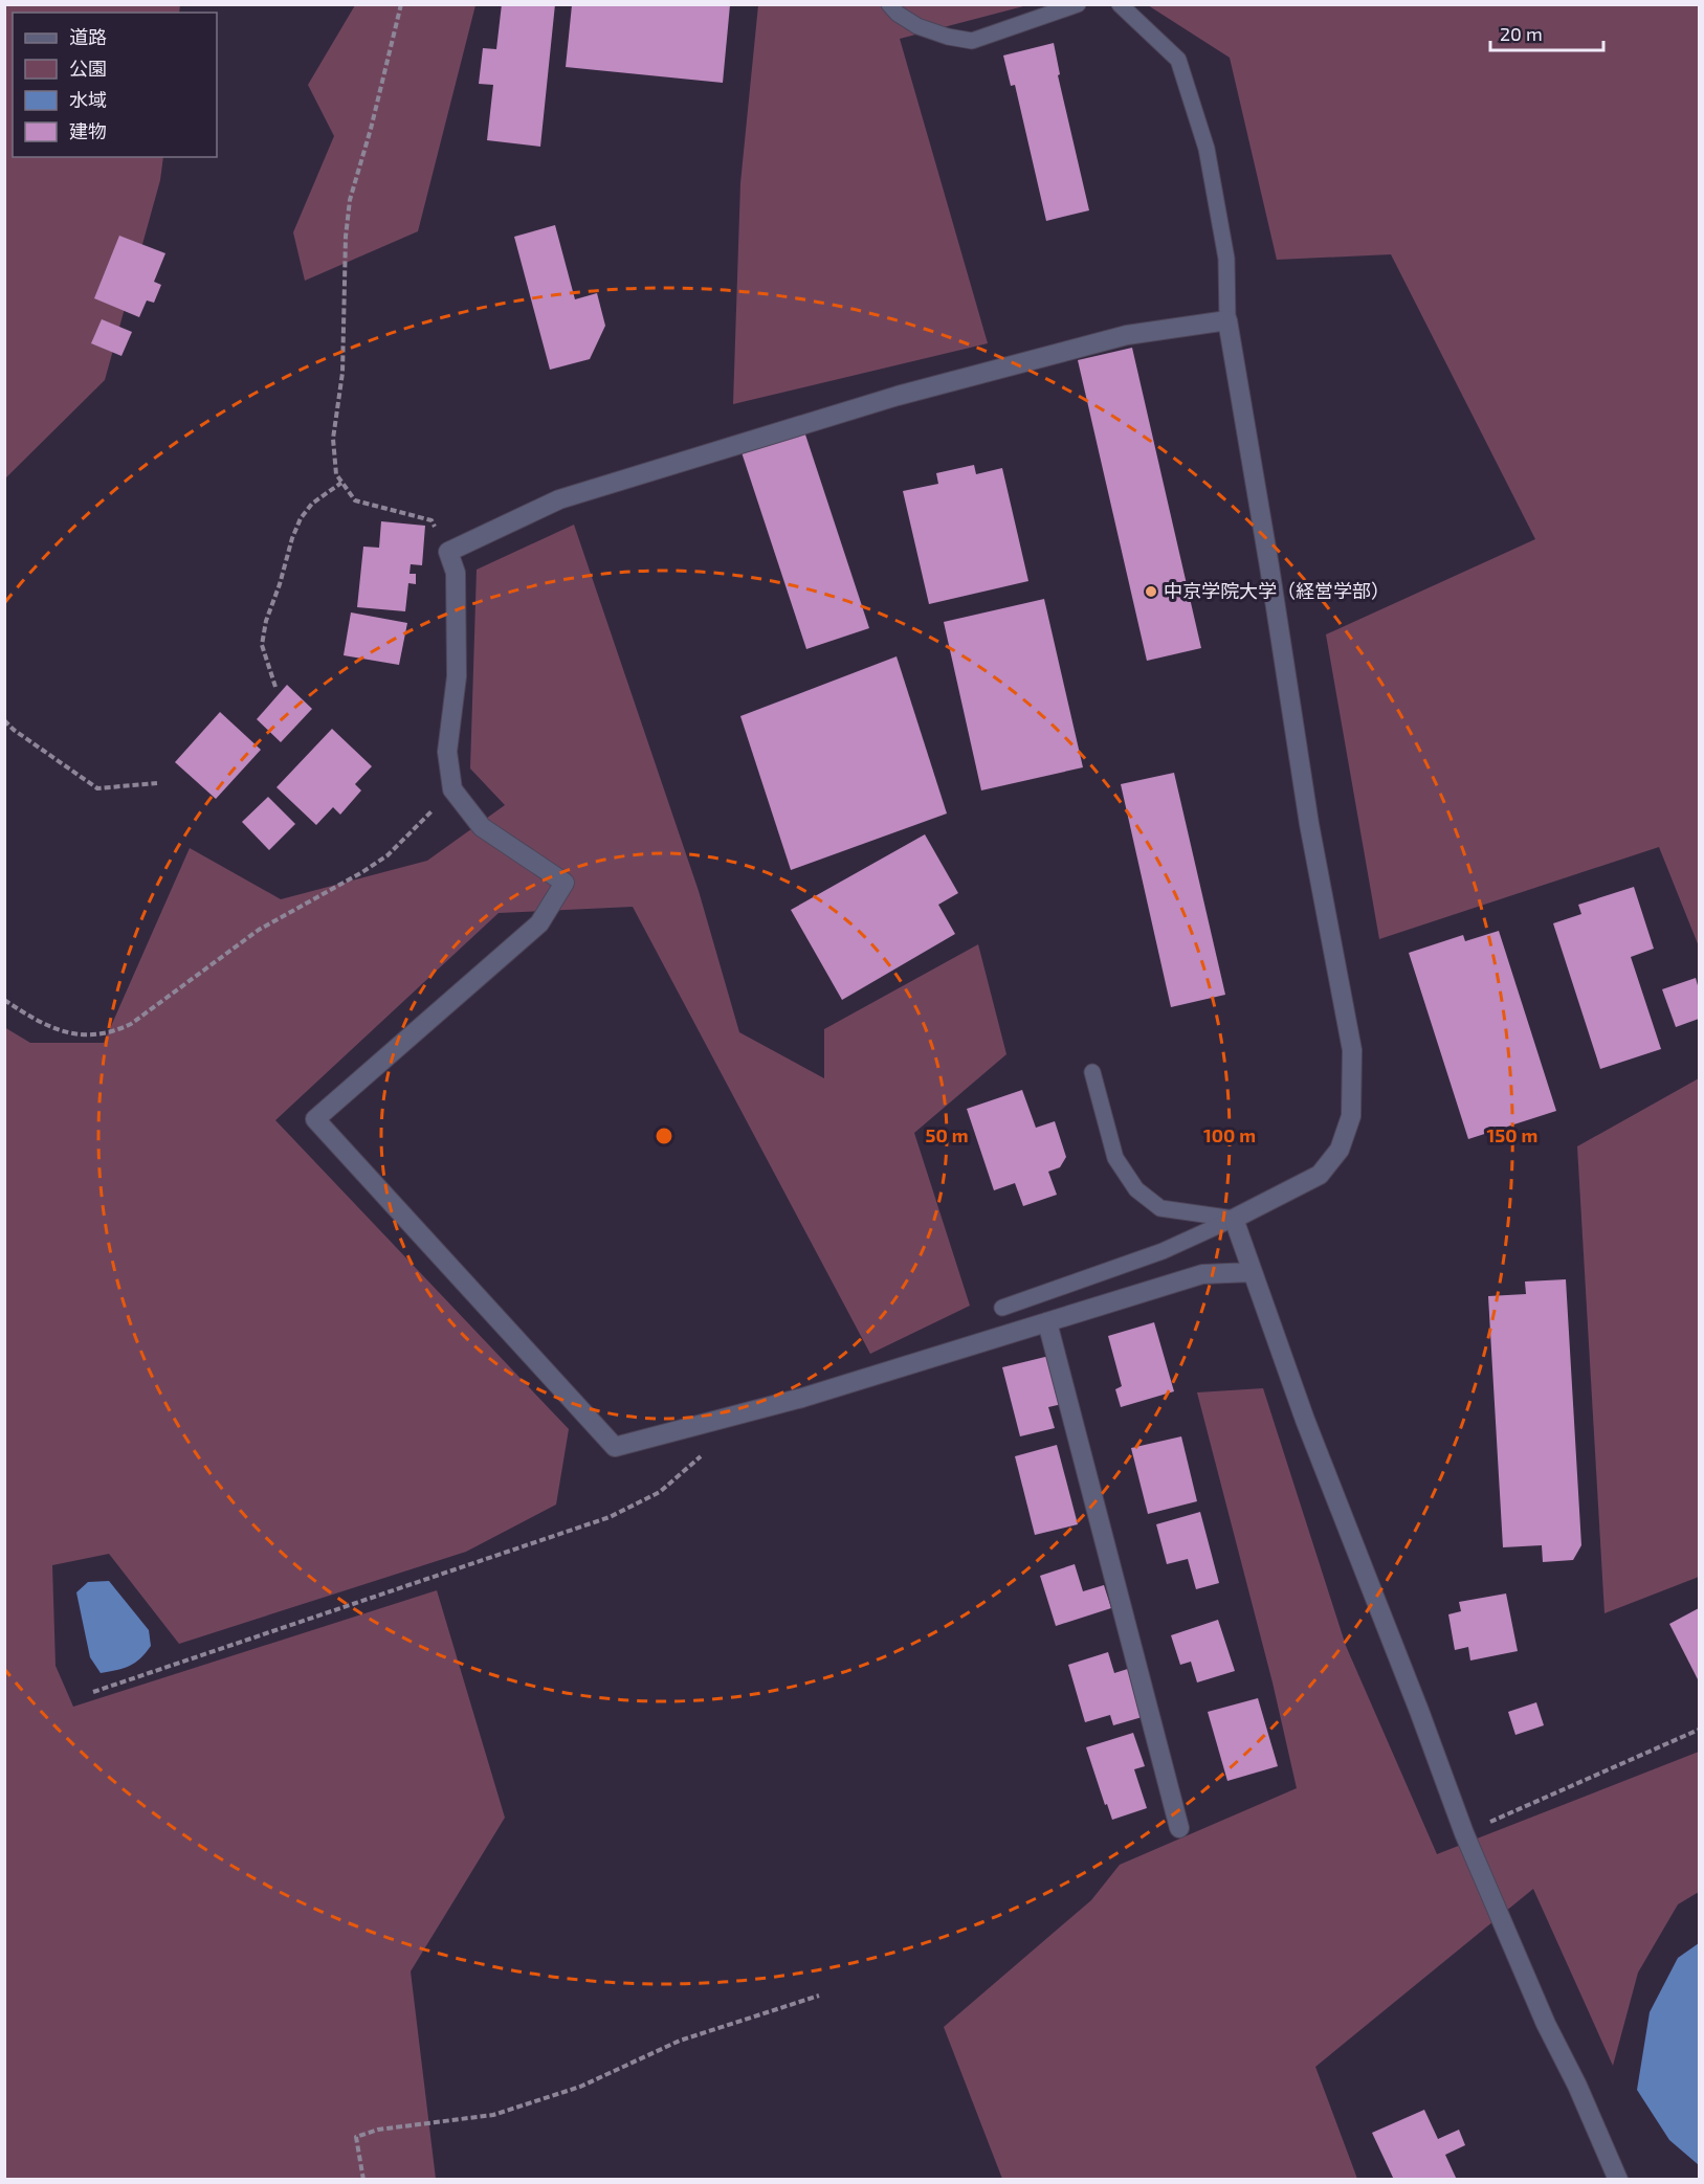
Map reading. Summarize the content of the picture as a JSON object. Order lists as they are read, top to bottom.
{
  "places": ["中京学院大学（経営学部）"],
  "legend": [
    "道路",
    "公園",
    "水域",
    "建物"
  ],
  "scale_bar": "20 m",
  "rings": ["50 m", "100 m", "150 m"]
}
